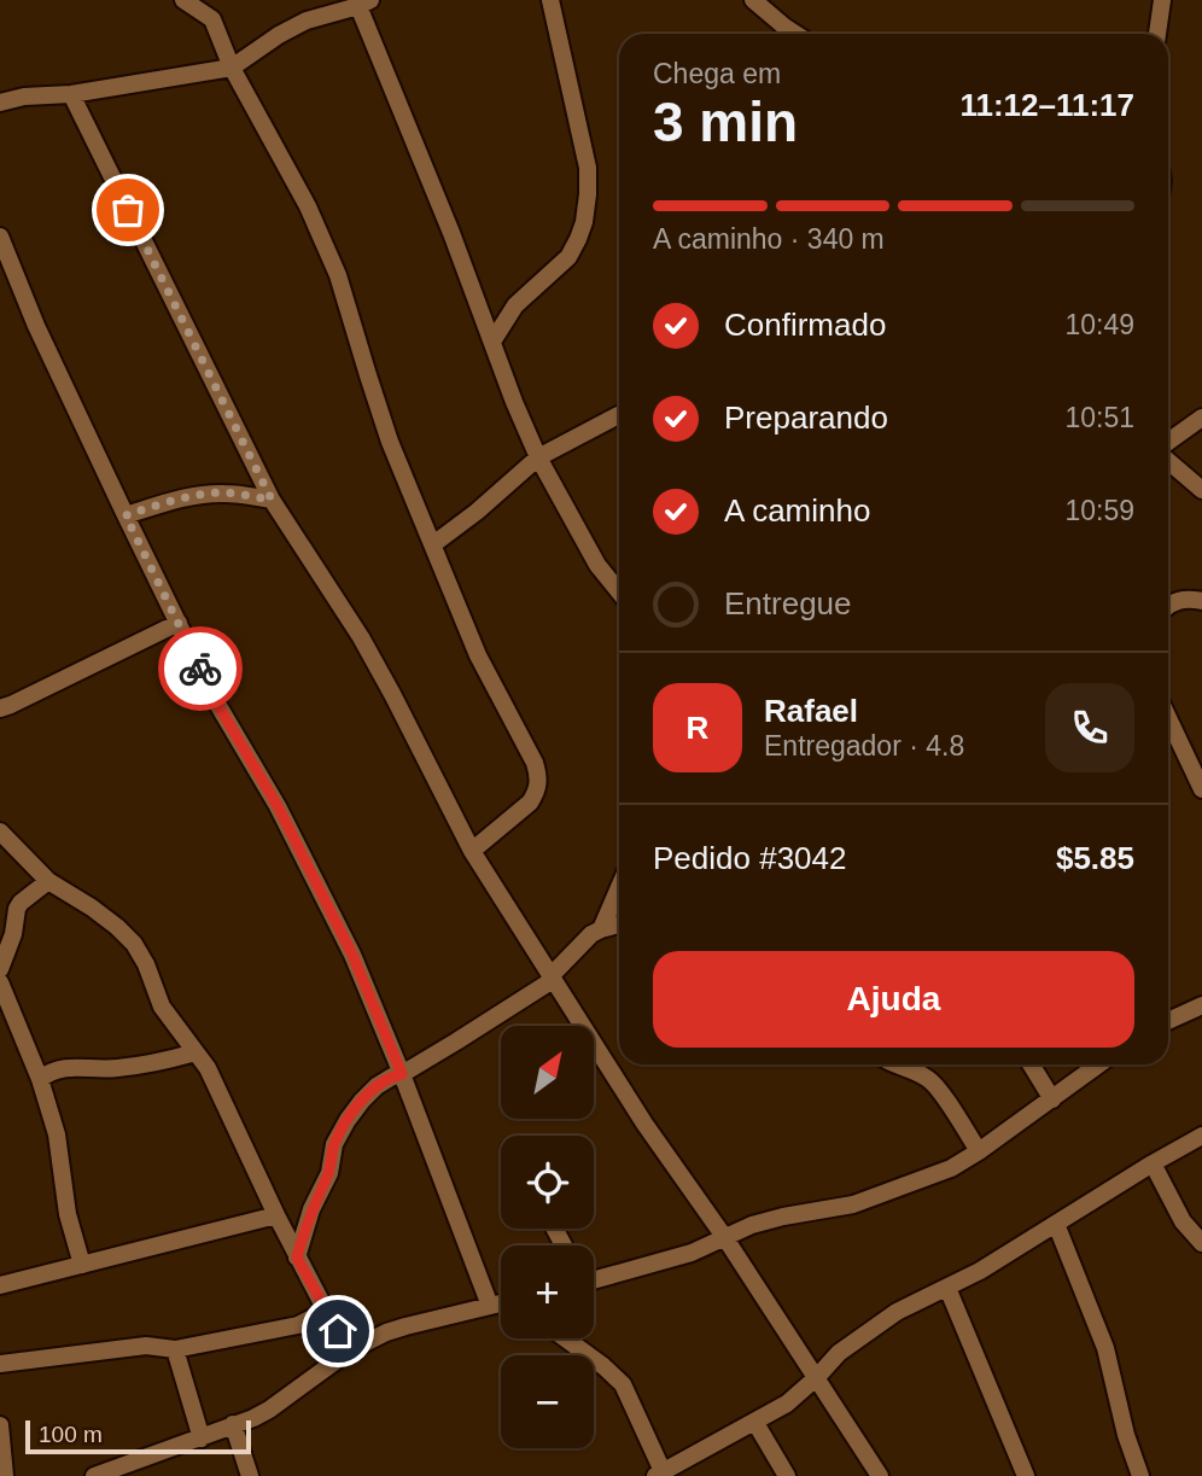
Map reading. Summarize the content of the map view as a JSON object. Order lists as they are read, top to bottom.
{
  "scale_bar": "100 m",
  "north": "top right",
  "page": {
    "heading": ["3 min", "Chega em", "11:12–11:17"],
    "panel": [
      "Rafael",
      "Entregador · 4.8",
      "Pedido #3042",
      "$5.85"
    ],
    "bar": "A caminho · 340 m",
    "list": [
      ["Confirmado", "10:49"],
      ["Preparando", "10:51"],
      ["A caminho", "10:59"],
      "Entregue"
    ],
    "round": "R",
    "buttons": "Ajuda",
    "map_buttons": ["+", "−"],
    "scale": "100 m"
  }
}
